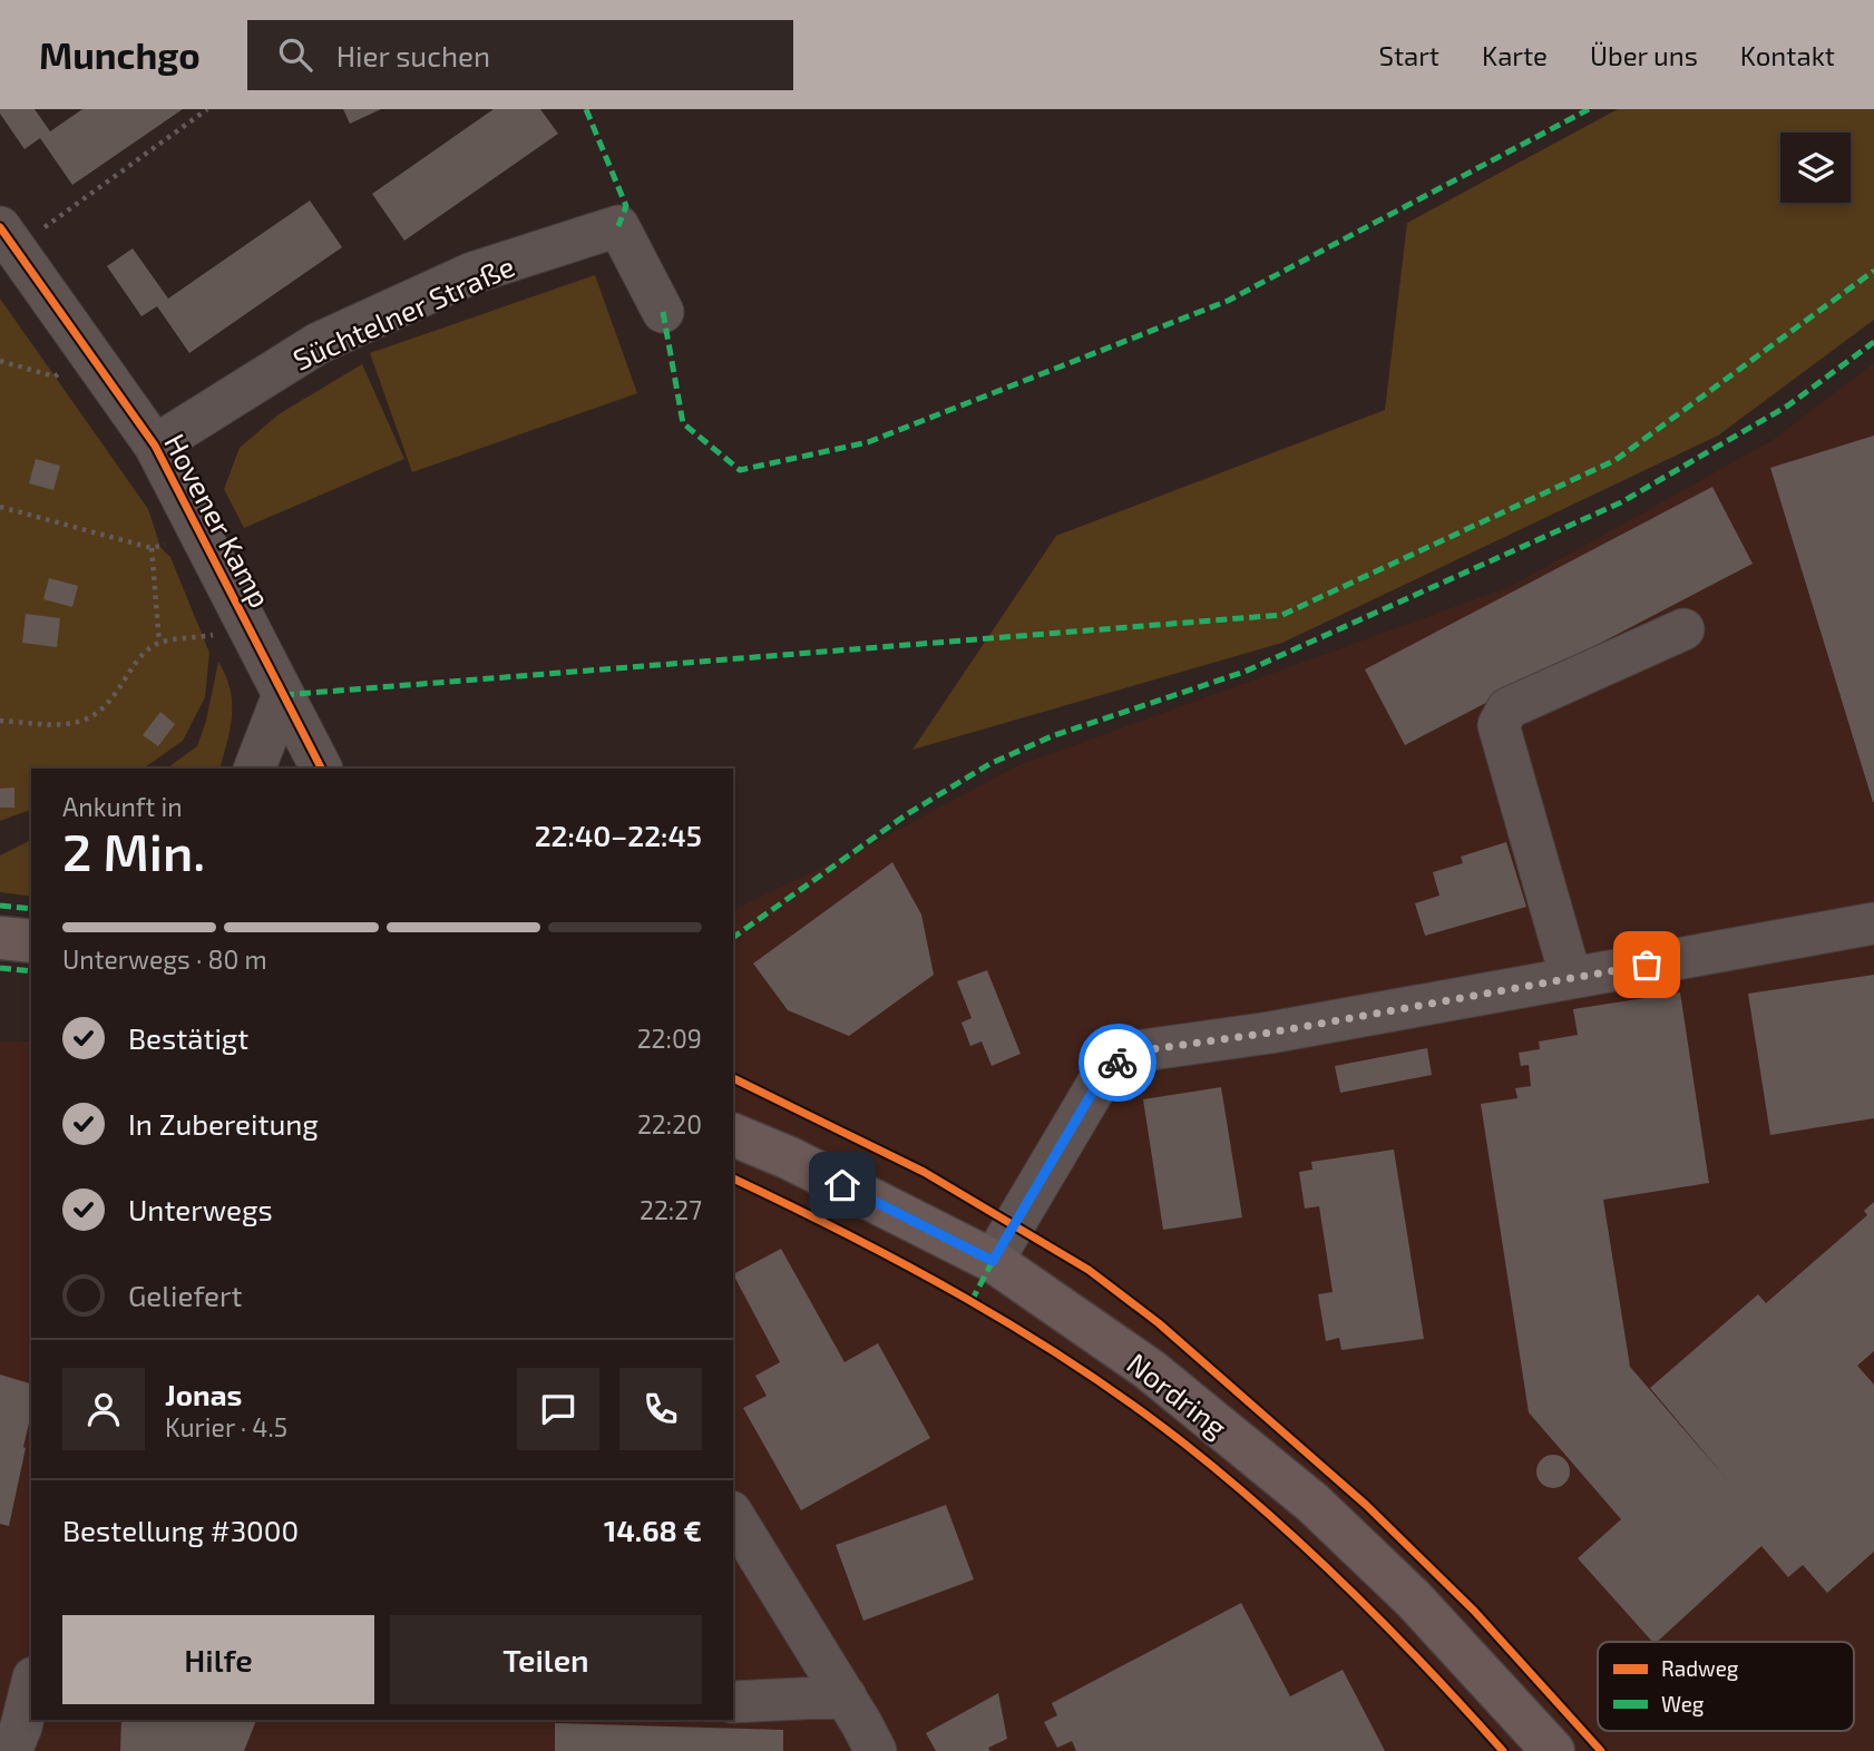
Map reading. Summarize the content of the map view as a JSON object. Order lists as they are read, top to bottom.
{
  "streets": {
    "main road": ["Nordring"],
    "street": ["Süchtelner Straße", "Hovener Kamp"]
  },
  "crossings": [
    ["Süchtelner Straße", "Hovener Kamp"]
  ],
  "legend": ["Radweg", "Weg"],
  "page": {
    "header": "Munchgo",
    "search": "Hier suchen",
    "nav": [
      "Start",
      "Karte",
      "Über uns",
      "Kontakt"
    ],
    "heading": ["2 Min.", "Ankunft in", "22:40–22:45"],
    "panel": [
      "Jonas",
      "Kurier · 4.5",
      "Bestellung #3000",
      "14.68 €"
    ],
    "bar": "Unterwegs · 80 m",
    "list": [
      ["Bestätigt", "22:09"],
      ["In Zubereitung", "22:20"],
      ["Unterwegs", "22:27"],
      "Geliefert"
    ],
    "buttons": ["Hilfe", "Teilen"]
  }
}
